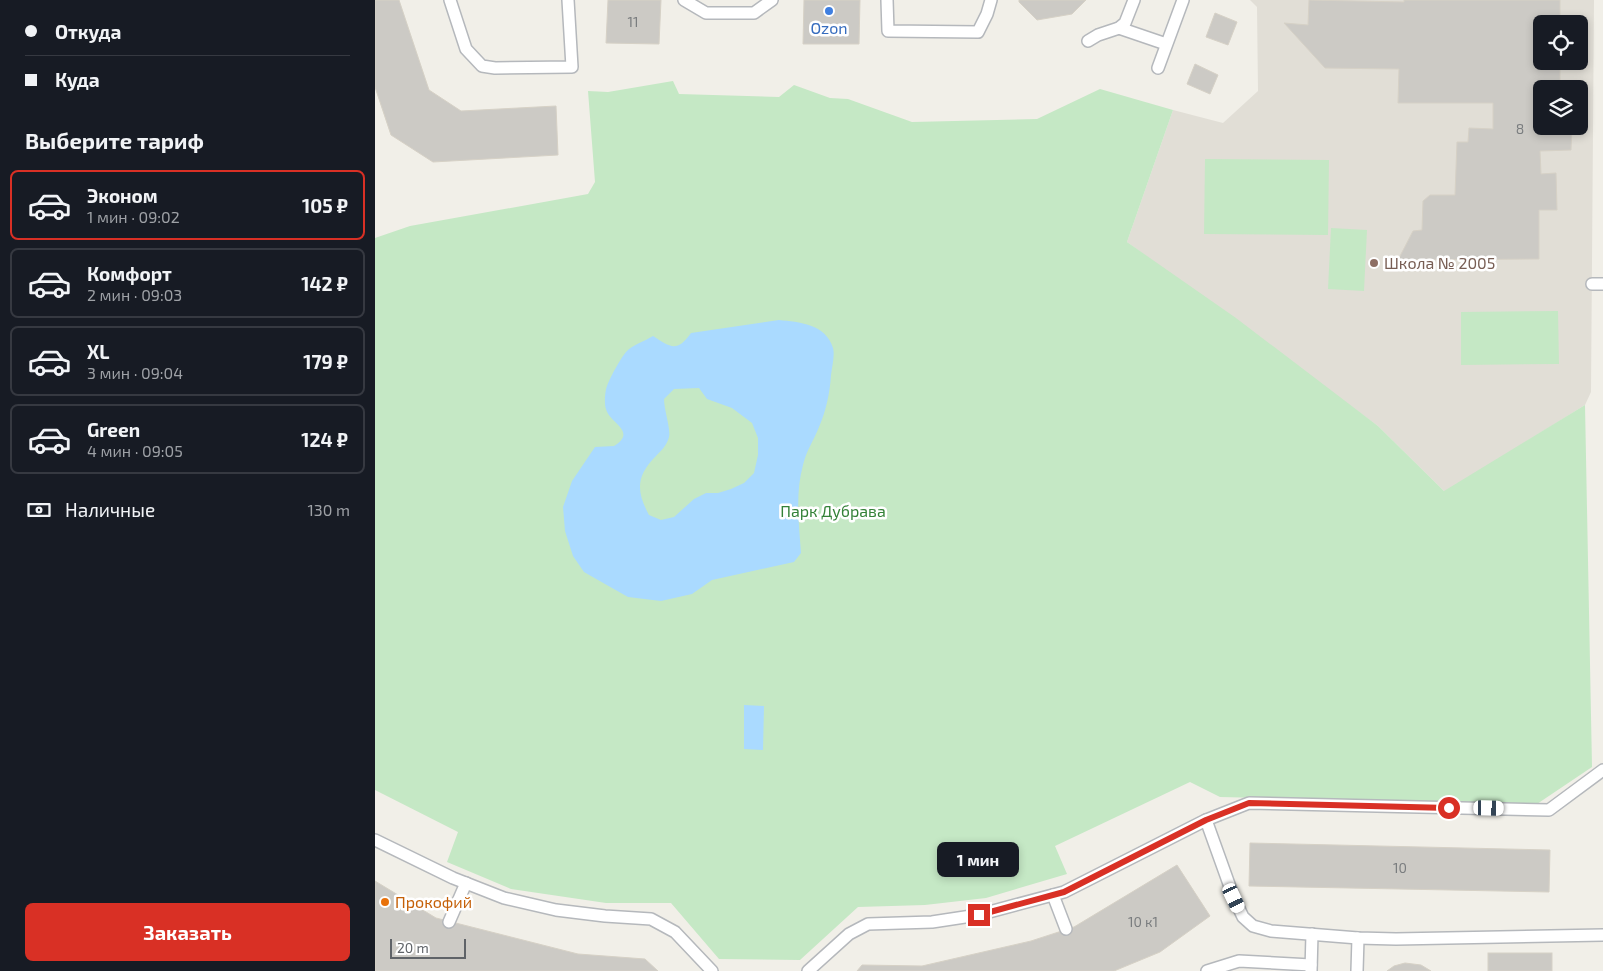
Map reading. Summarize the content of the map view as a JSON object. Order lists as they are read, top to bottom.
{
  "parks": ["Парк Дубрава"],
  "places": ["Ozon", "Школа № 2005", "Прокофий"],
  "house_numbers": [
    "11",
    "8",
    "10",
    "10 к1"
  ],
  "scale_bar": "20 m",
  "page": {
    "banner": ["Откуда", "Куда"],
    "heading": "Выберите тариф",
    "list": [
      {
        "name": "Эконом",
        "note": "1 мин · 09:02",
        "value": "105 ₽"
      },
      {
        "name": "Комфорт",
        "note": "2 мин · 09:03",
        "value": "142 ₽"
      },
      {
        "name": "XL",
        "note": "3 мин · 09:04",
        "value": "179 ₽"
      },
      {
        "name": "Green",
        "note": "4 мин · 09:05",
        "value": "124 ₽"
      }
    ],
    "pay": ["Наличные", "130 m"],
    "bubble": "1 мин",
    "buttons": "Заказать",
    "scale": "20 m"
  }
}
